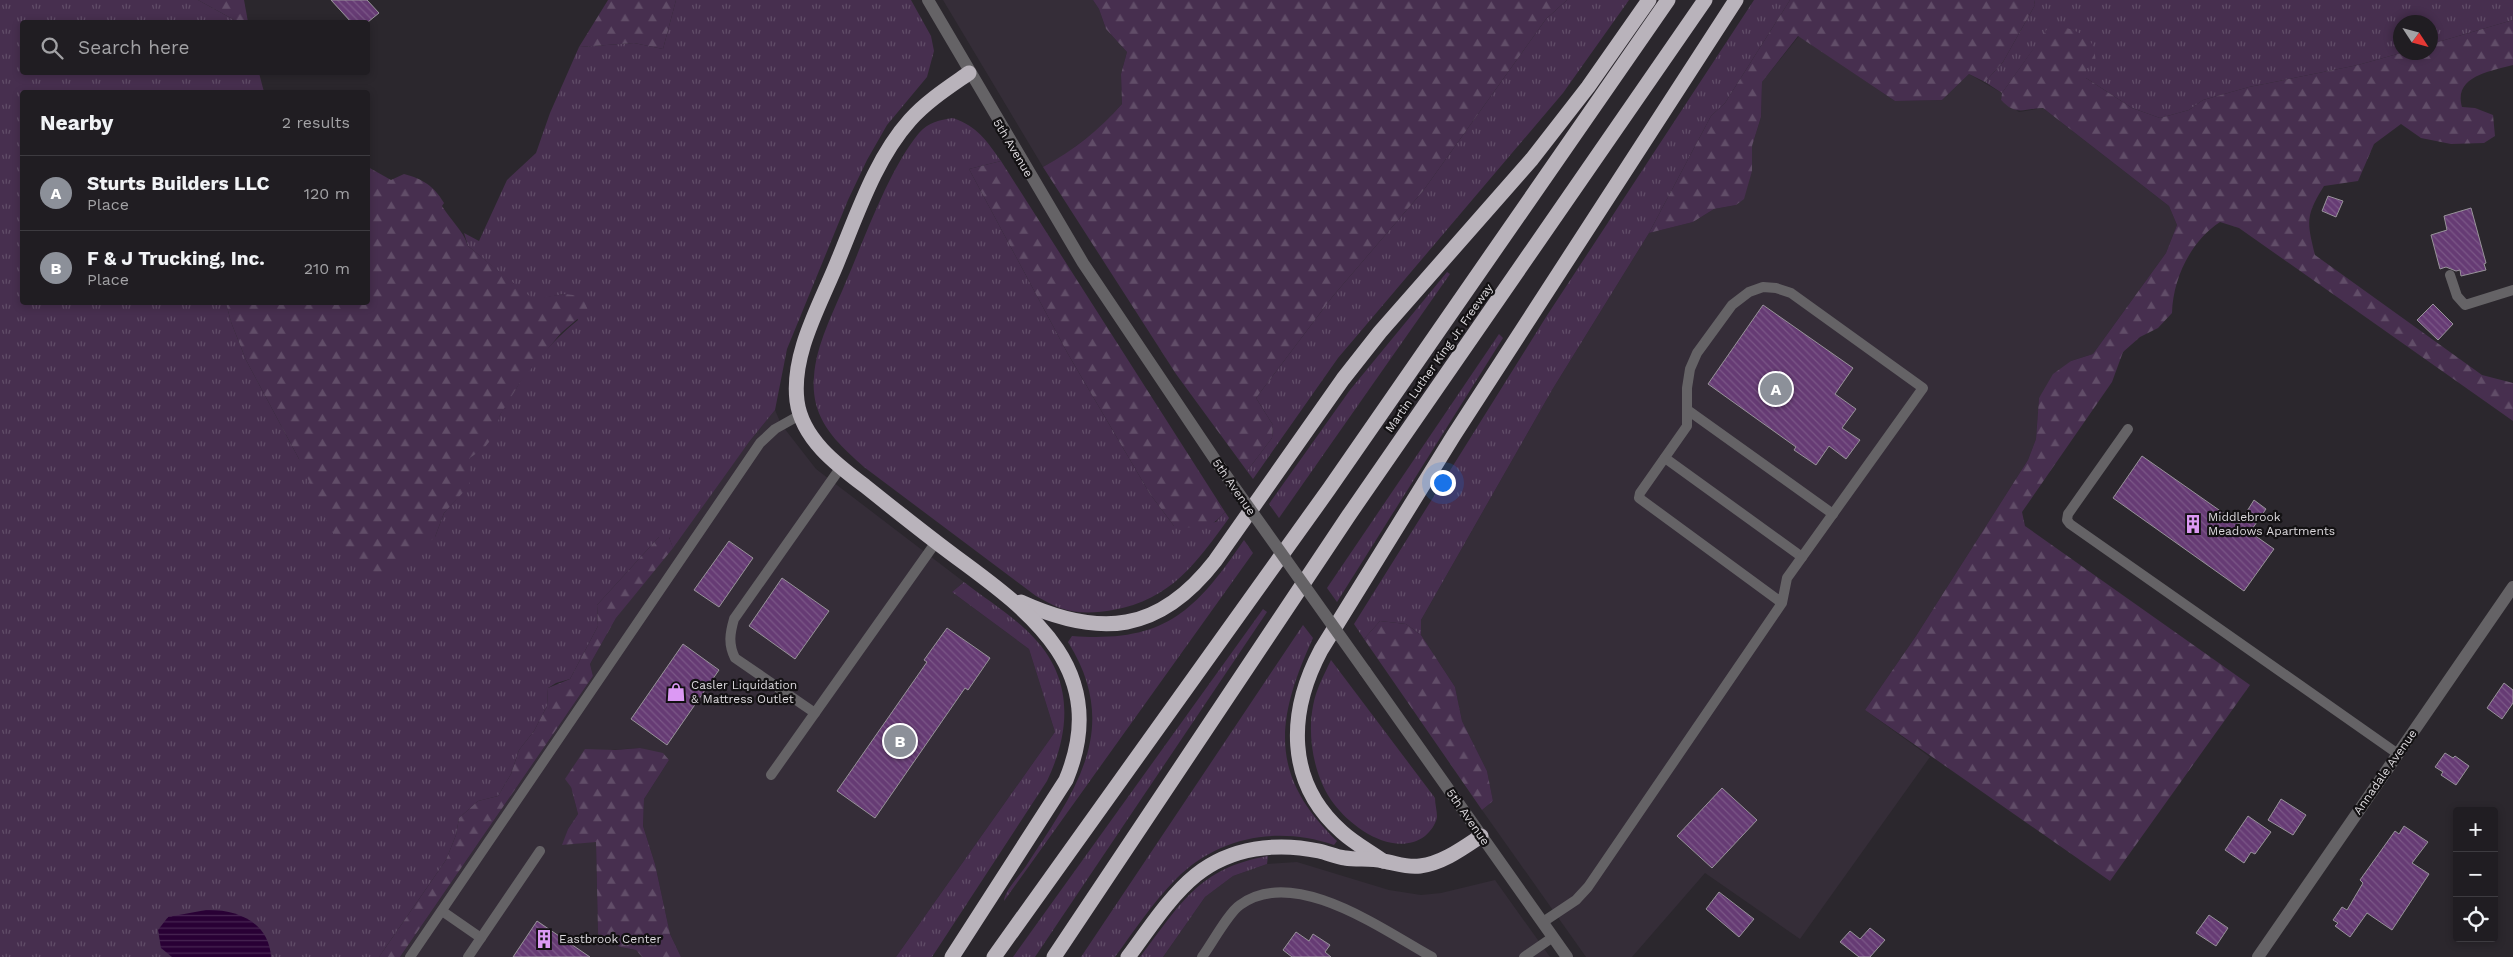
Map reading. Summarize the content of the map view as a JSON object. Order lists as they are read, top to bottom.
{
  "streets": {
    "highway": ["Martin Luther King Jr. Freeway"],
    "street": ["5th Avenue", "Annadale Avenue"]
  },
  "places": {
    "building": ["Middlebrook Meadows Apartments", "Eastbrook Center"],
    "shop": ["Casler Liquidation & Mattress Outlet"]
  },
  "north": "bottom right",
  "page": {
    "search": "Search here",
    "heading": ["Nearby", "2 results"],
    "list": [
      {
        "mark": "A",
        "name": "Sturts Builders LLC",
        "note": "Place",
        "value": "120 m"
      },
      {
        "mark": "B",
        "name": "F & J Trucking, Inc.",
        "note": "Place",
        "value": "210 m"
      }
    ],
    "pins": ["A", "B"],
    "map_buttons": ["+", "−"]
  }
}
